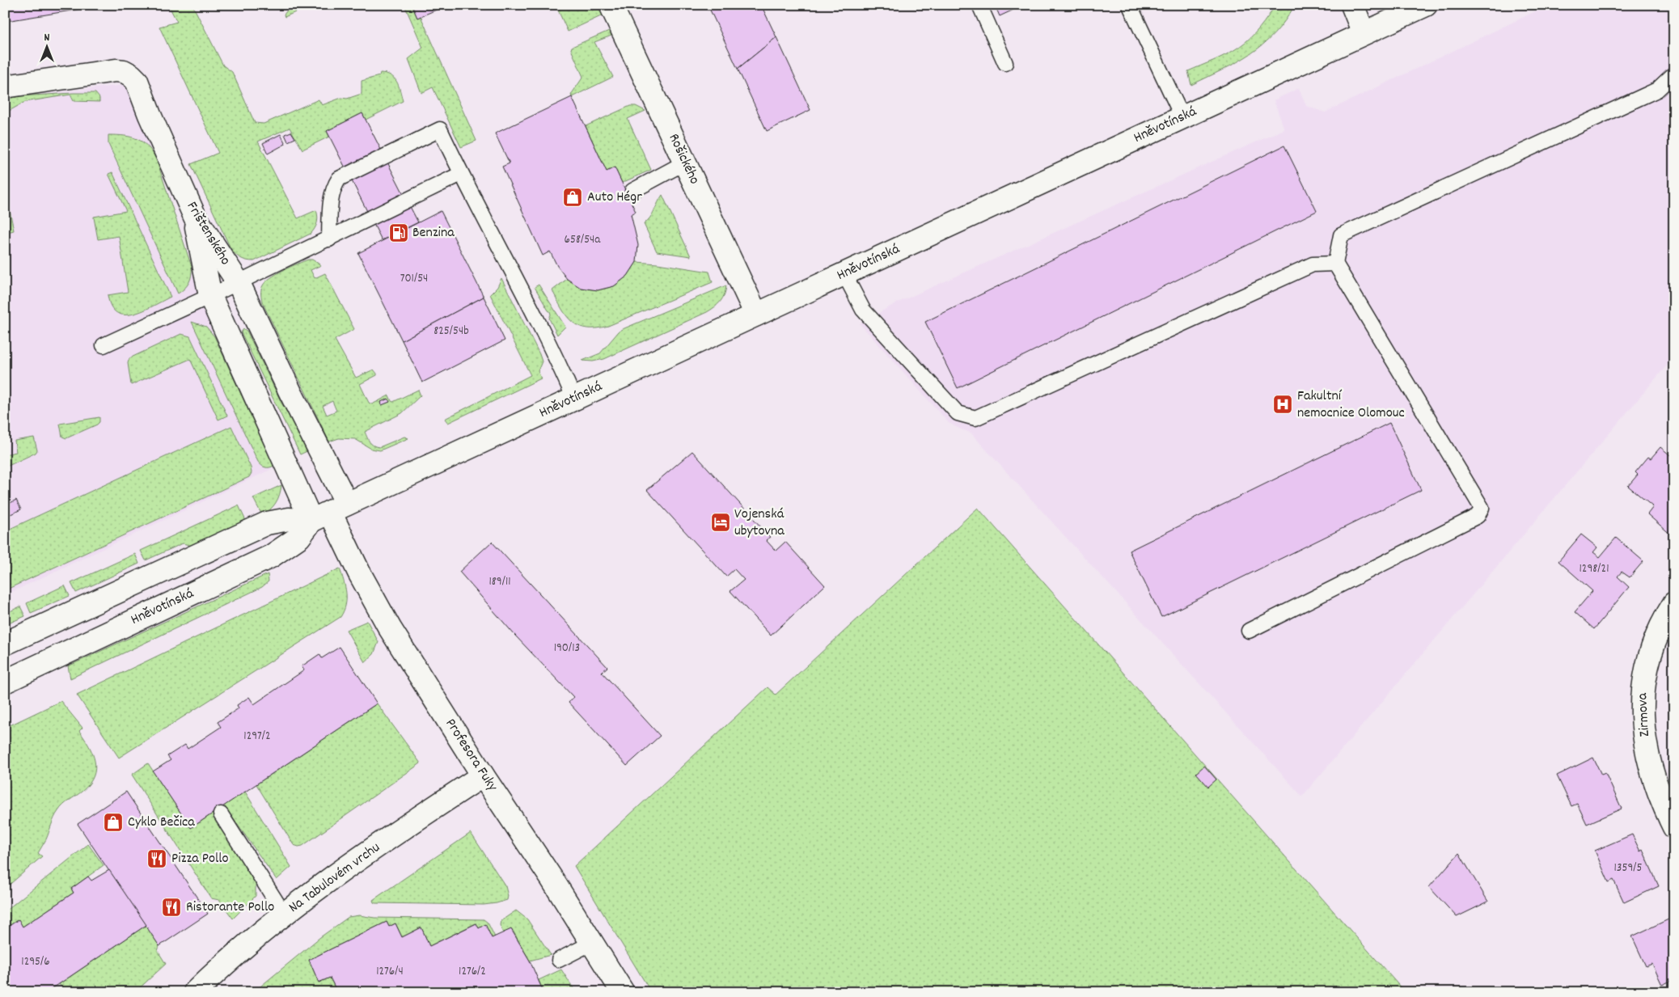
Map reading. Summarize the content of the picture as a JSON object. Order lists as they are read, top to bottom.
{
  "streets": {
    "street": [
      "Hněvotínská",
      "Rošického",
      "Frištenského",
      "Zirmova",
      "Profesora Fuky",
      "Na Tabulovém vrchu"
    ]
  },
  "crossings": [
    ["Hněvotínská", "Rošického"],
    ["Hněvotínská", "Frištenského"],
    ["Hněvotínská", "Profesora Fuky"],
    ["Frištenského", "Profesora Fuky"],
    ["Profesora Fuky", "Na Tabulovém vrchu"]
  ],
  "places": {
    "shop": ["Auto Hégr", "Cyklo Bečica"],
    "fuel station": ["Benzina"],
    "hospital": ["Fakultní nemocnice Olomouc"],
    "hotel": ["Vojenská ubytovna"],
    "restaurant": ["Pizza Pollo", "Ristorante Pollo"]
  },
  "house_numbers": [
    "658/54a",
    "701/54",
    "825/54b",
    "1298/21",
    "189/11",
    "190/13",
    "1297/2",
    "1359/5",
    "1295/6",
    "1276/4",
    "1276/2"
  ],
  "north": "top"
}
